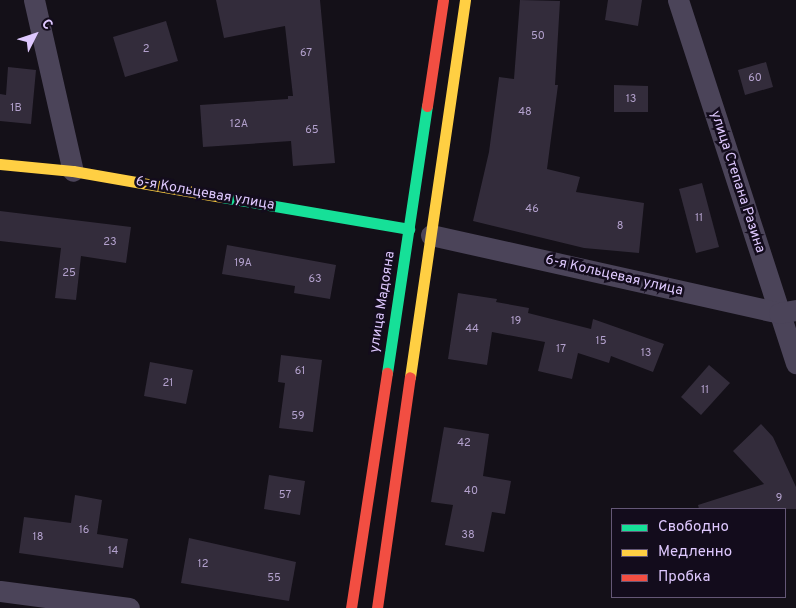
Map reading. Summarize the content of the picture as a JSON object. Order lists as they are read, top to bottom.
{
  "streets": {
    "main road": ["6-я Кольцевая улица", "улица Мадояна"],
    "street": ["улица Степана Разина"]
  },
  "crossings": [
    ["улица Степана Разина", "6-я Кольцевая улица"],
    ["6-я Кольцевая улица", "улица Мадояна"]
  ],
  "house_numbers": [
    "50",
    "2",
    "67",
    "60",
    "13",
    "1В",
    "48",
    "12А",
    "65",
    "46",
    "11",
    "8",
    "23",
    "19А",
    "25",
    "63",
    "19",
    "44",
    "15",
    "17",
    "13",
    "61",
    "21",
    "11",
    "59",
    "42",
    "40",
    "57",
    "9",
    "16",
    "38",
    "18",
    "14",
    "12",
    "55"
  ],
  "legend": ["Свободно", "Медленно", "Пробка"],
  "north": "top right"
}
